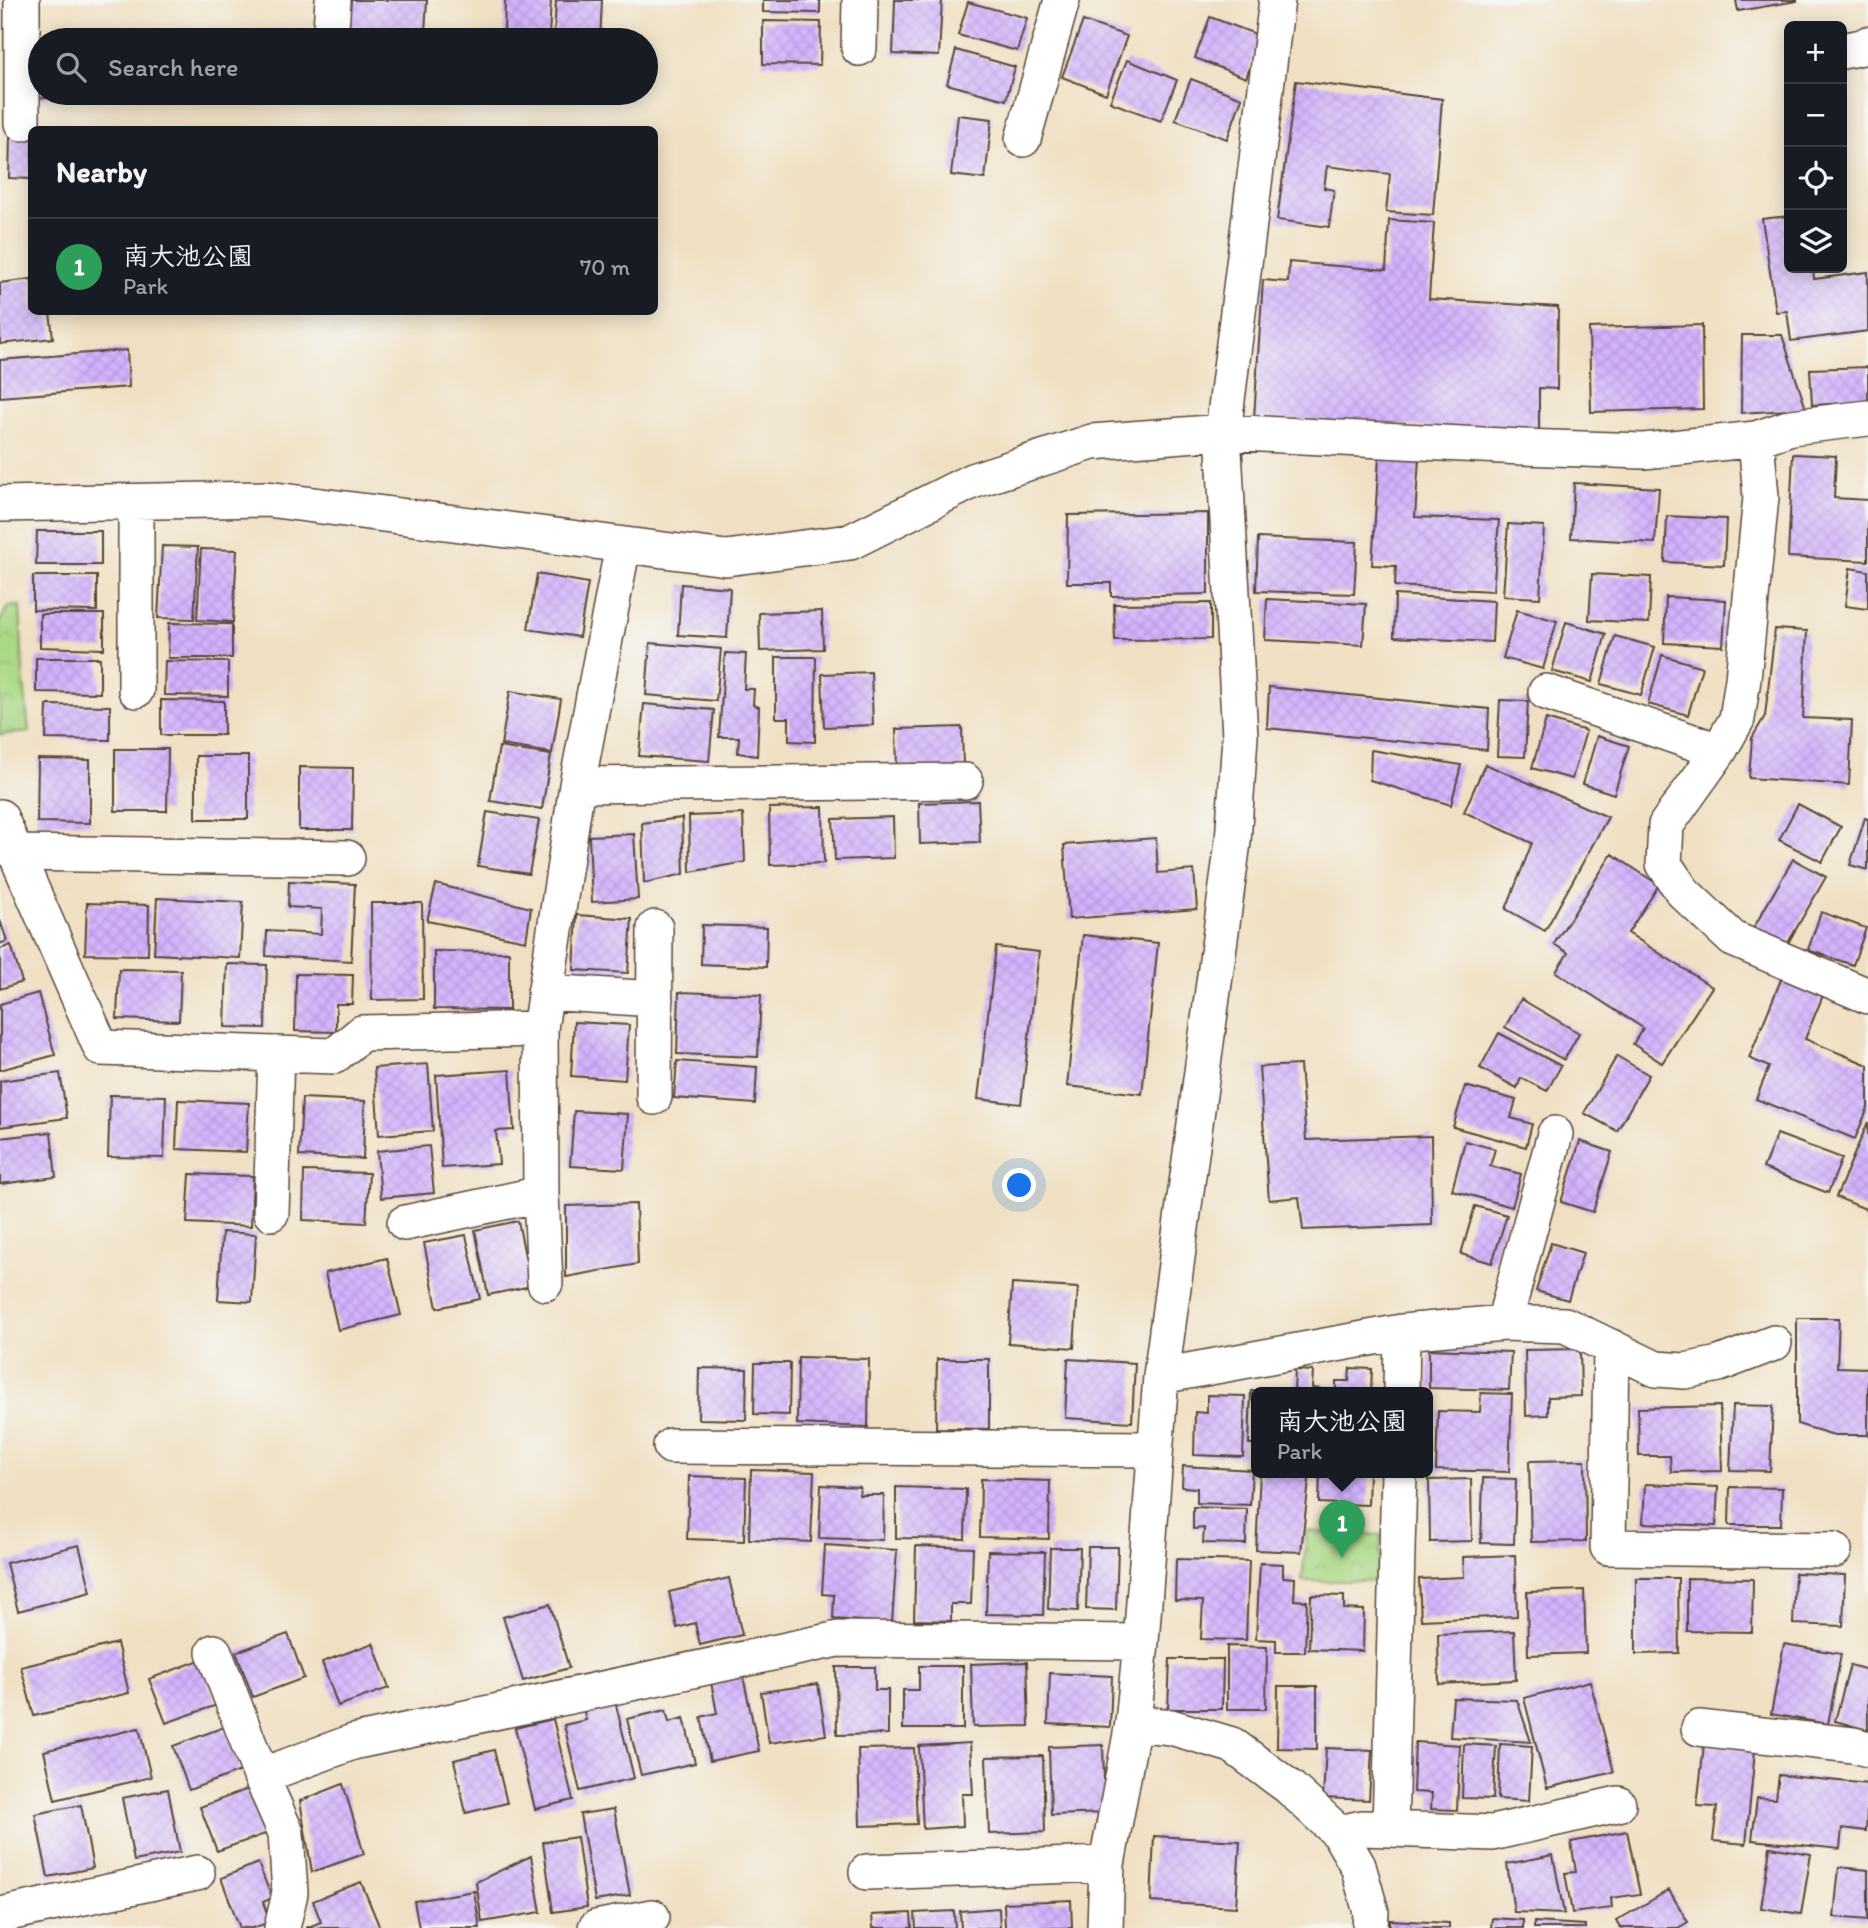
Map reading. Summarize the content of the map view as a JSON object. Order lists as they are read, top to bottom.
{
  "page": {
    "map_buttons": ["+", "−"],
    "search": "Search here",
    "heading": "Nearby",
    "list": [
      {
        "mark": "1",
        "name": "南大池公園",
        "note": "Park",
        "value": "70 m"
      }
    ],
    "popup": ["南大池公園", "Park"],
    "pins": "1"
  }
}
